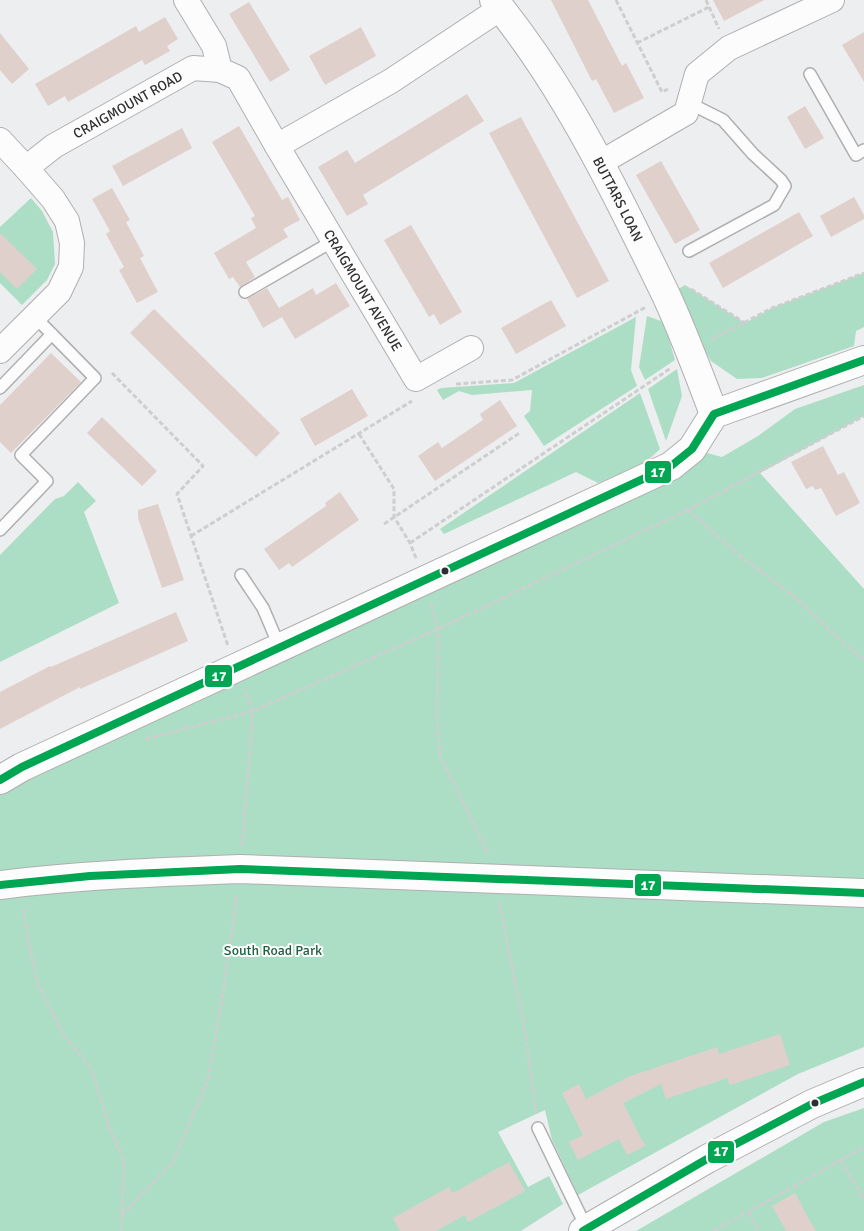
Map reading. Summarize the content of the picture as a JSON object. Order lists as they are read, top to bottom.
{
  "streets": {
    "street": ["CRAIGMOUNT ROAD", "BUTTARS LOAN", "CRAIGMOUNT AVENUE"]
  },
  "crossings": [
    ["CRAIGMOUNT ROAD", "CRAIGMOUNT AVENUE"]
  ],
  "parks": ["South Road Park"],
  "lines": ["transit line 17"]
}
